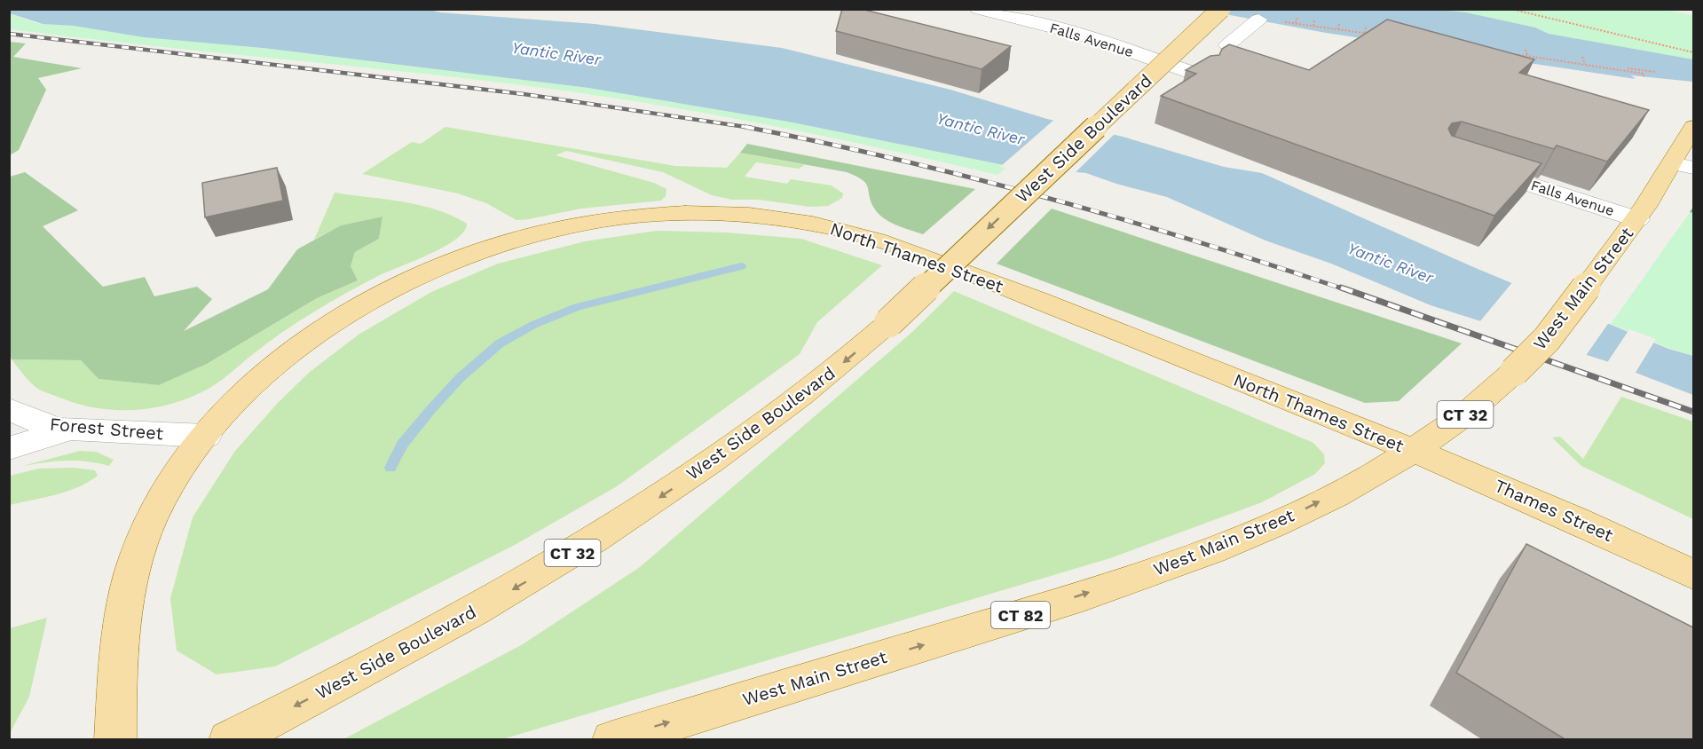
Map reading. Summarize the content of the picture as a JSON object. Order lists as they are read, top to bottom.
{
  "streets": {
    "main road": [
      "West Side Boulevard",
      "North Thames Street",
      "West Main Street",
      "CT 32",
      "Thames Street",
      "CT 82"
    ],
    "street": ["Falls Avenue", "Forest Street"]
  },
  "crossings": [
    ["Falls Avenue", "West Main Street"],
    ["North Thames Street", "West Main Street"],
    ["North Thames Street", "Forest Street"],
    ["North Thames Street", "Thames Street"],
    ["West Main Street", "Thames Street"]
  ],
  "one_way": ["West Side Boulevard", "West Main Street"],
  "water": ["Yantic River"]
}
